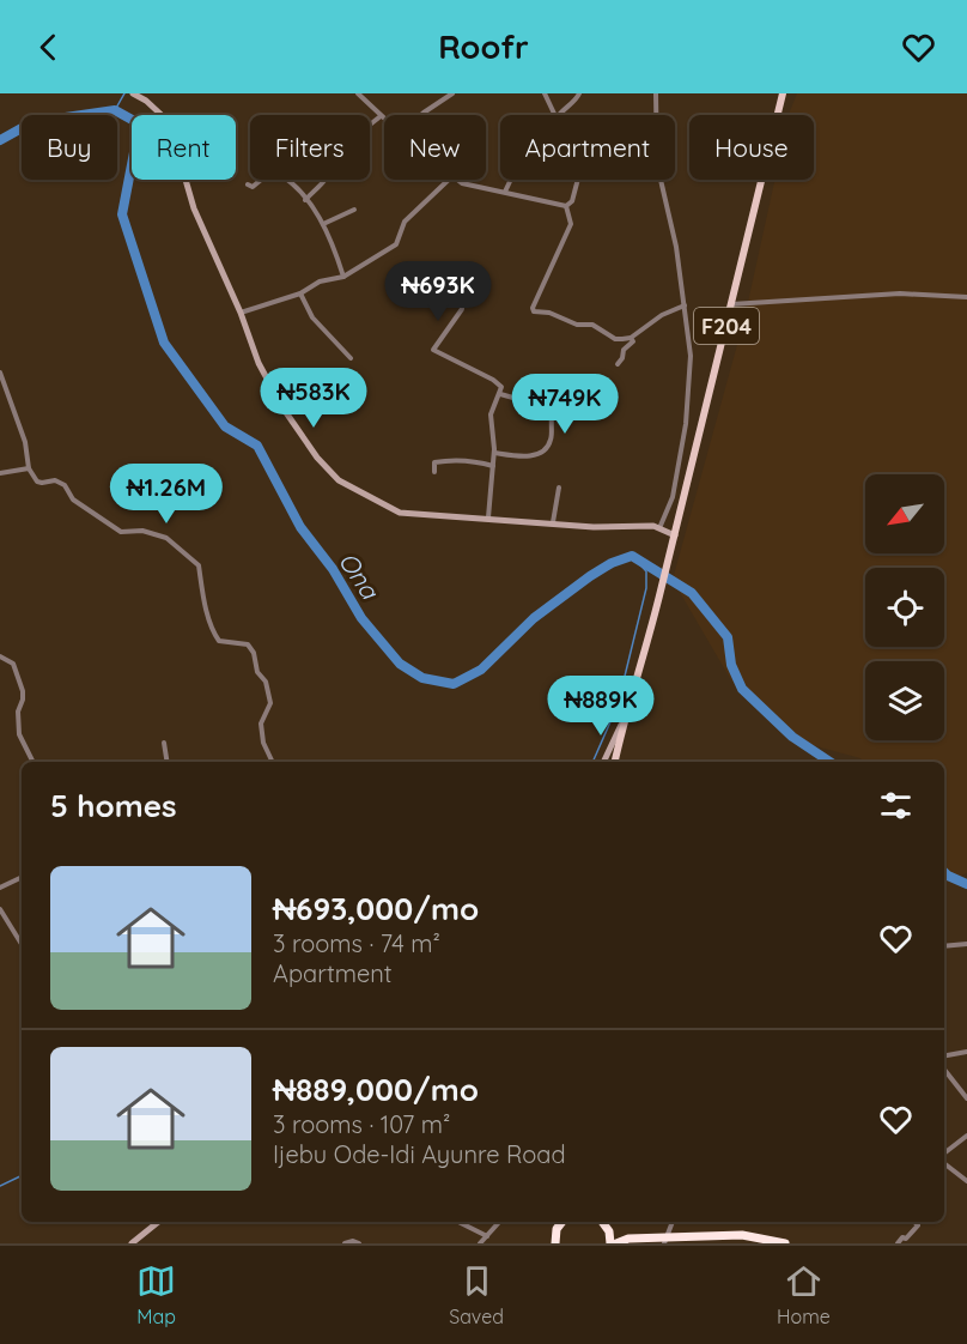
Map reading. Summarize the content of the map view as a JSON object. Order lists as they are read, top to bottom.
{
  "streets": {
    "main road": ["F204"]
  },
  "water": ["Ona"],
  "north": "bottom left",
  "page": {
    "header": "Roofr",
    "chip": [
      "Buy",
      "Rent",
      "Filters",
      "New",
      "Apartment",
      "House"
    ],
    "price": [
      "₦693K",
      "₦583K",
      "₦749K",
      "₦1.26M",
      "₦889K"
    ],
    "heading": "5 homes",
    "list": [
      {
        "name": "₦693,000/mo",
        "note": "3 rooms · 74 m² · Apartment"
      },
      {
        "name": "₦889,000/mo",
        "note": "3 rooms · 107 m² · Ijebu Ode-Idi Ayunre Road"
      }
    ],
    "tabs": ["Map", "Saved", "Home"]
  }
}
